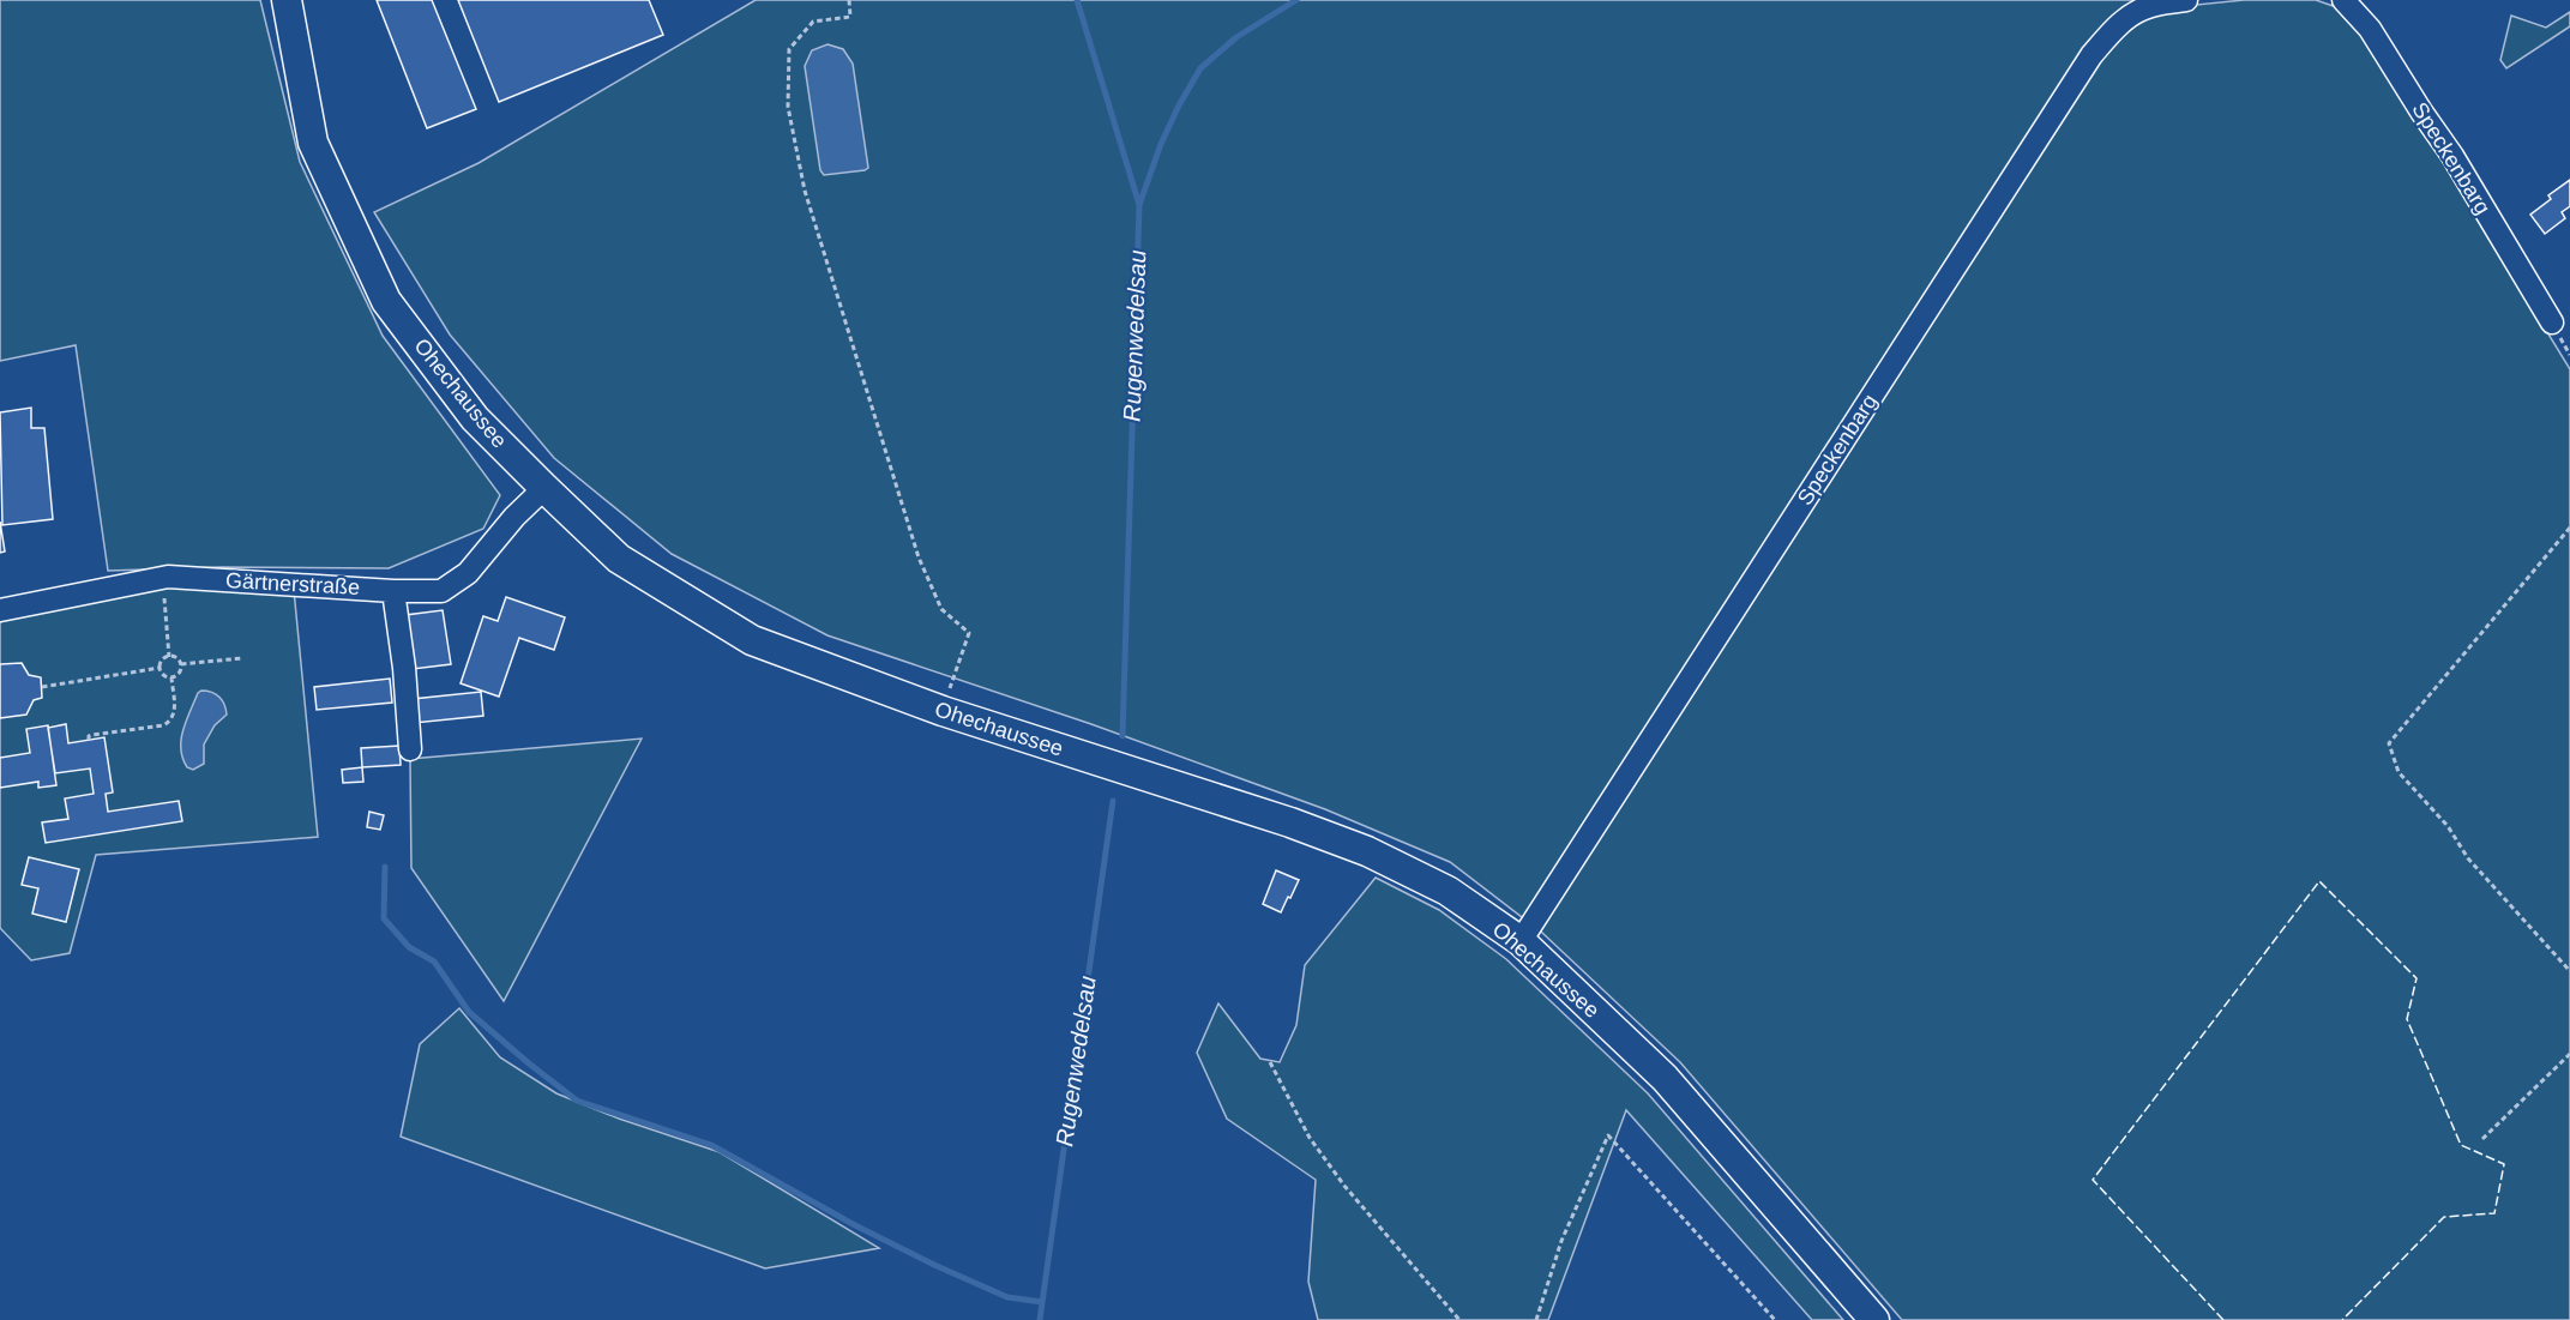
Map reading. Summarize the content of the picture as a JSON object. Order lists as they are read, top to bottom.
{
  "streets": {
    "main road": ["Ohechaussee"],
    "street": ["Speckenbarg", "Gärtnerstraße"]
  },
  "crossings": [
    ["Speckenbarg", "Ohechaussee"],
    ["Ohechaussee", "Gärtnerstraße"]
  ],
  "water": ["Rugenwedelsau"]
}
